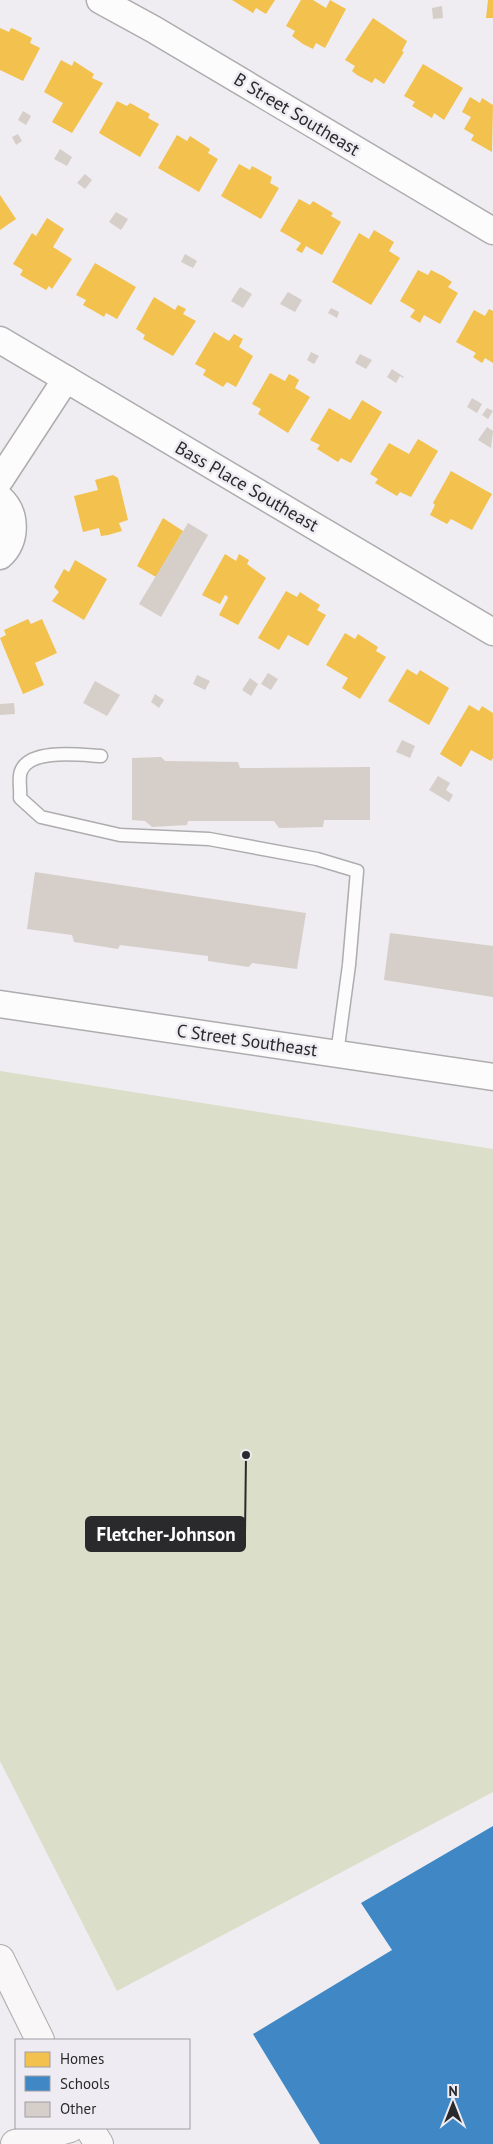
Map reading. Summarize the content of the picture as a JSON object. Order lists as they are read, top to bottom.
{
  "streets": {
    "street": ["B Street Southeast", "Bass Place Southeast", "C Street Southeast"]
  },
  "places": ["Fletcher-Johnson"],
  "legend": ["Homes", "Schools", "Other"],
  "north": "top"
}
